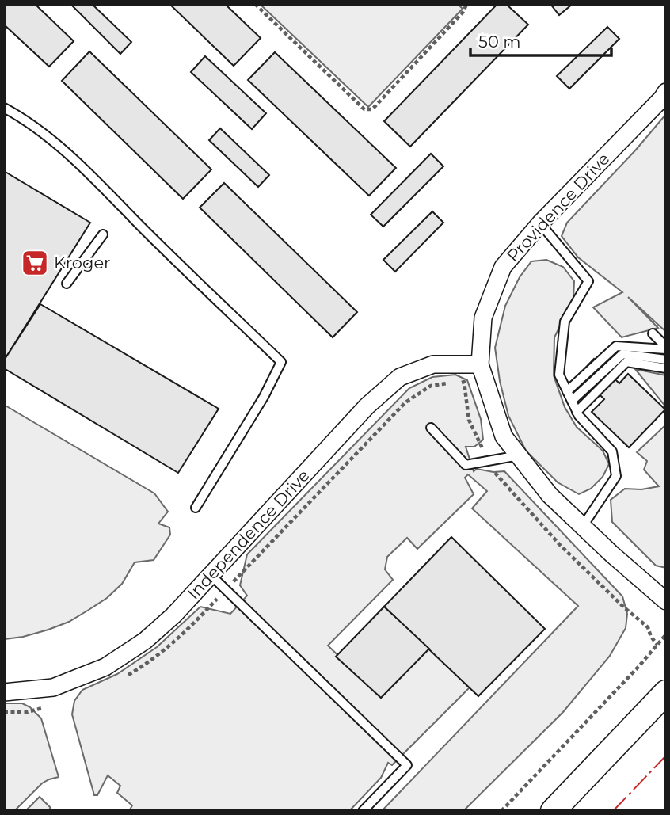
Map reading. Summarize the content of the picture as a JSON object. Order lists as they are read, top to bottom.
{
  "streets": {
    "street": ["Providence Drive", "Independence Drive"]
  },
  "crossings": [
    ["Providence Drive", "Independence Drive"]
  ],
  "places": {
    "supermarket": ["Kroger"]
  },
  "scale_bar": "50 m"
}
